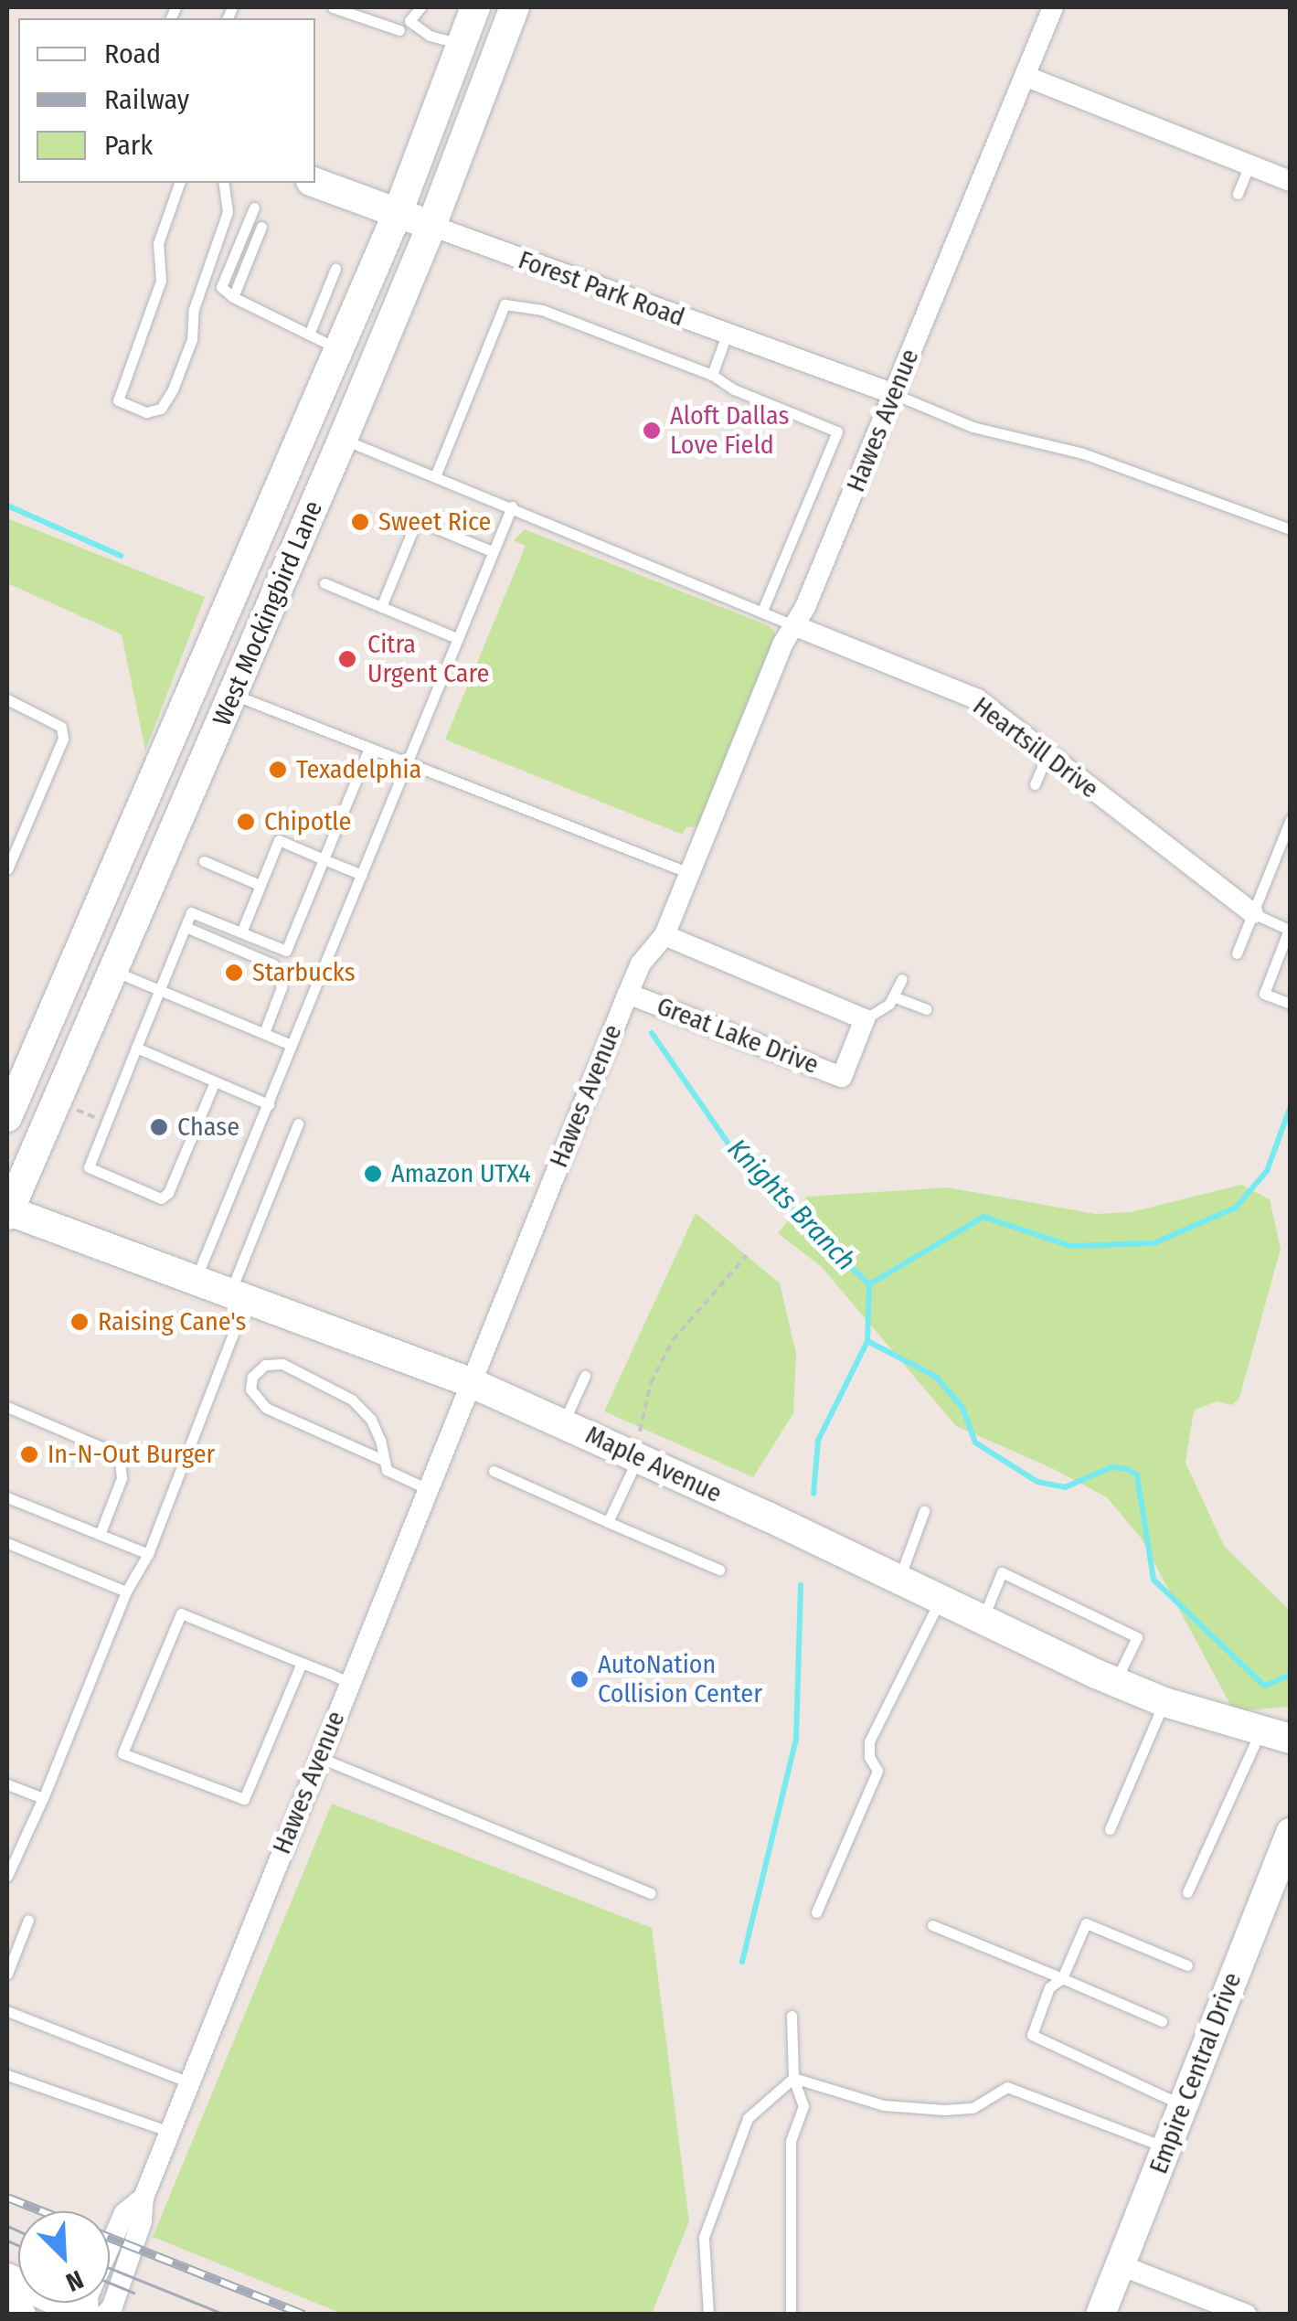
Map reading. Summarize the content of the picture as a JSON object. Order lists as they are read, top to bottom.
{
  "streets": {
    "main road": [
      "Forest Park Road",
      "West Mockingbird Lane",
      "Maple Avenue",
      "Empire Central Drive"
    ],
    "street": ["Hawes Avenue", "Heartsill Drive", "Great Lake Drive"]
  },
  "crossings": [
    ["Forest Park Road", "Hawes Avenue"],
    ["Forest Park Road", "West Mockingbird Lane"],
    ["Hawes Avenue", "Heartsill Drive"],
    ["Hawes Avenue", "Great Lake Drive"],
    ["Hawes Avenue", "Maple Avenue"],
    ["West Mockingbird Lane", "Maple Avenue"]
  ],
  "water": ["Knights Branch"],
  "places": [
    "Aloft Dallas Love Field",
    "Sweet Rice",
    "Citra Urgent Care",
    "Texadelphia",
    "Chipotle",
    "Starbucks",
    "Chase",
    "Amazon UTX4",
    "Raising Cane's",
    "In-N-Out Burger",
    "AutoNation Collision Center"
  ],
  "legend": ["Road", "Railway", "Park"],
  "north": "bottom right"
}
